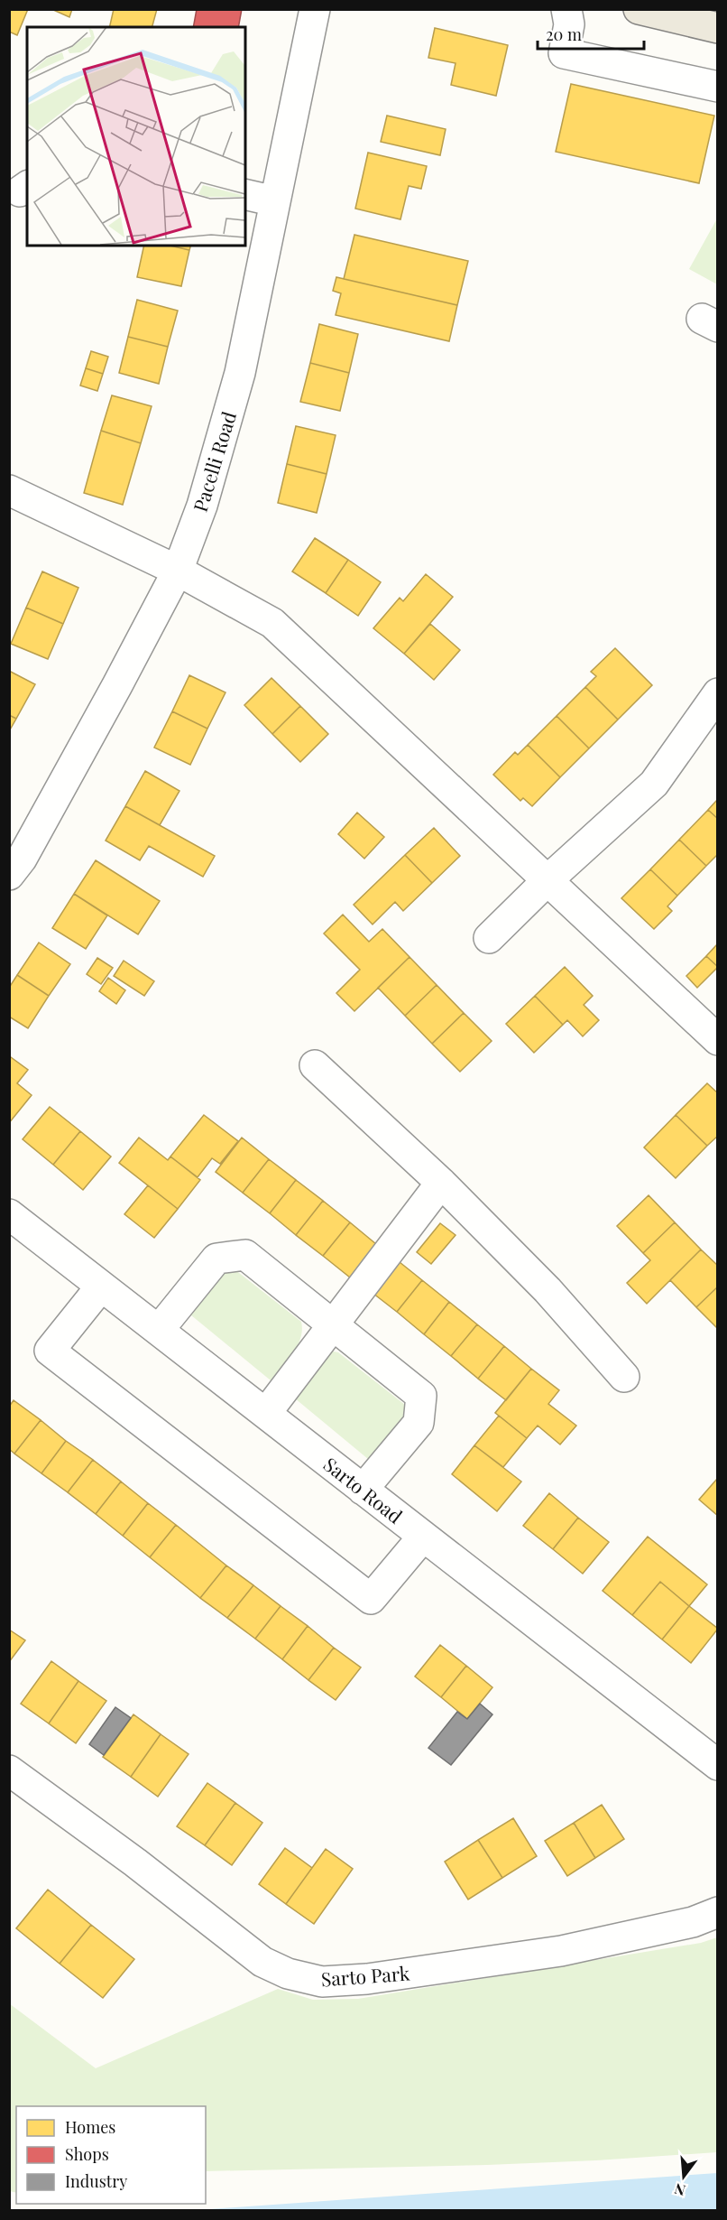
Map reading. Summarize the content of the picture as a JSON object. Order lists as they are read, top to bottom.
{
  "streets": {
    "street": ["Pacelli Road", "Sarto Road", "Sarto Park"]
  },
  "legend": ["Homes", "Shops", "Industry"],
  "scale_bar": "20 m",
  "north": "bottom"
}
